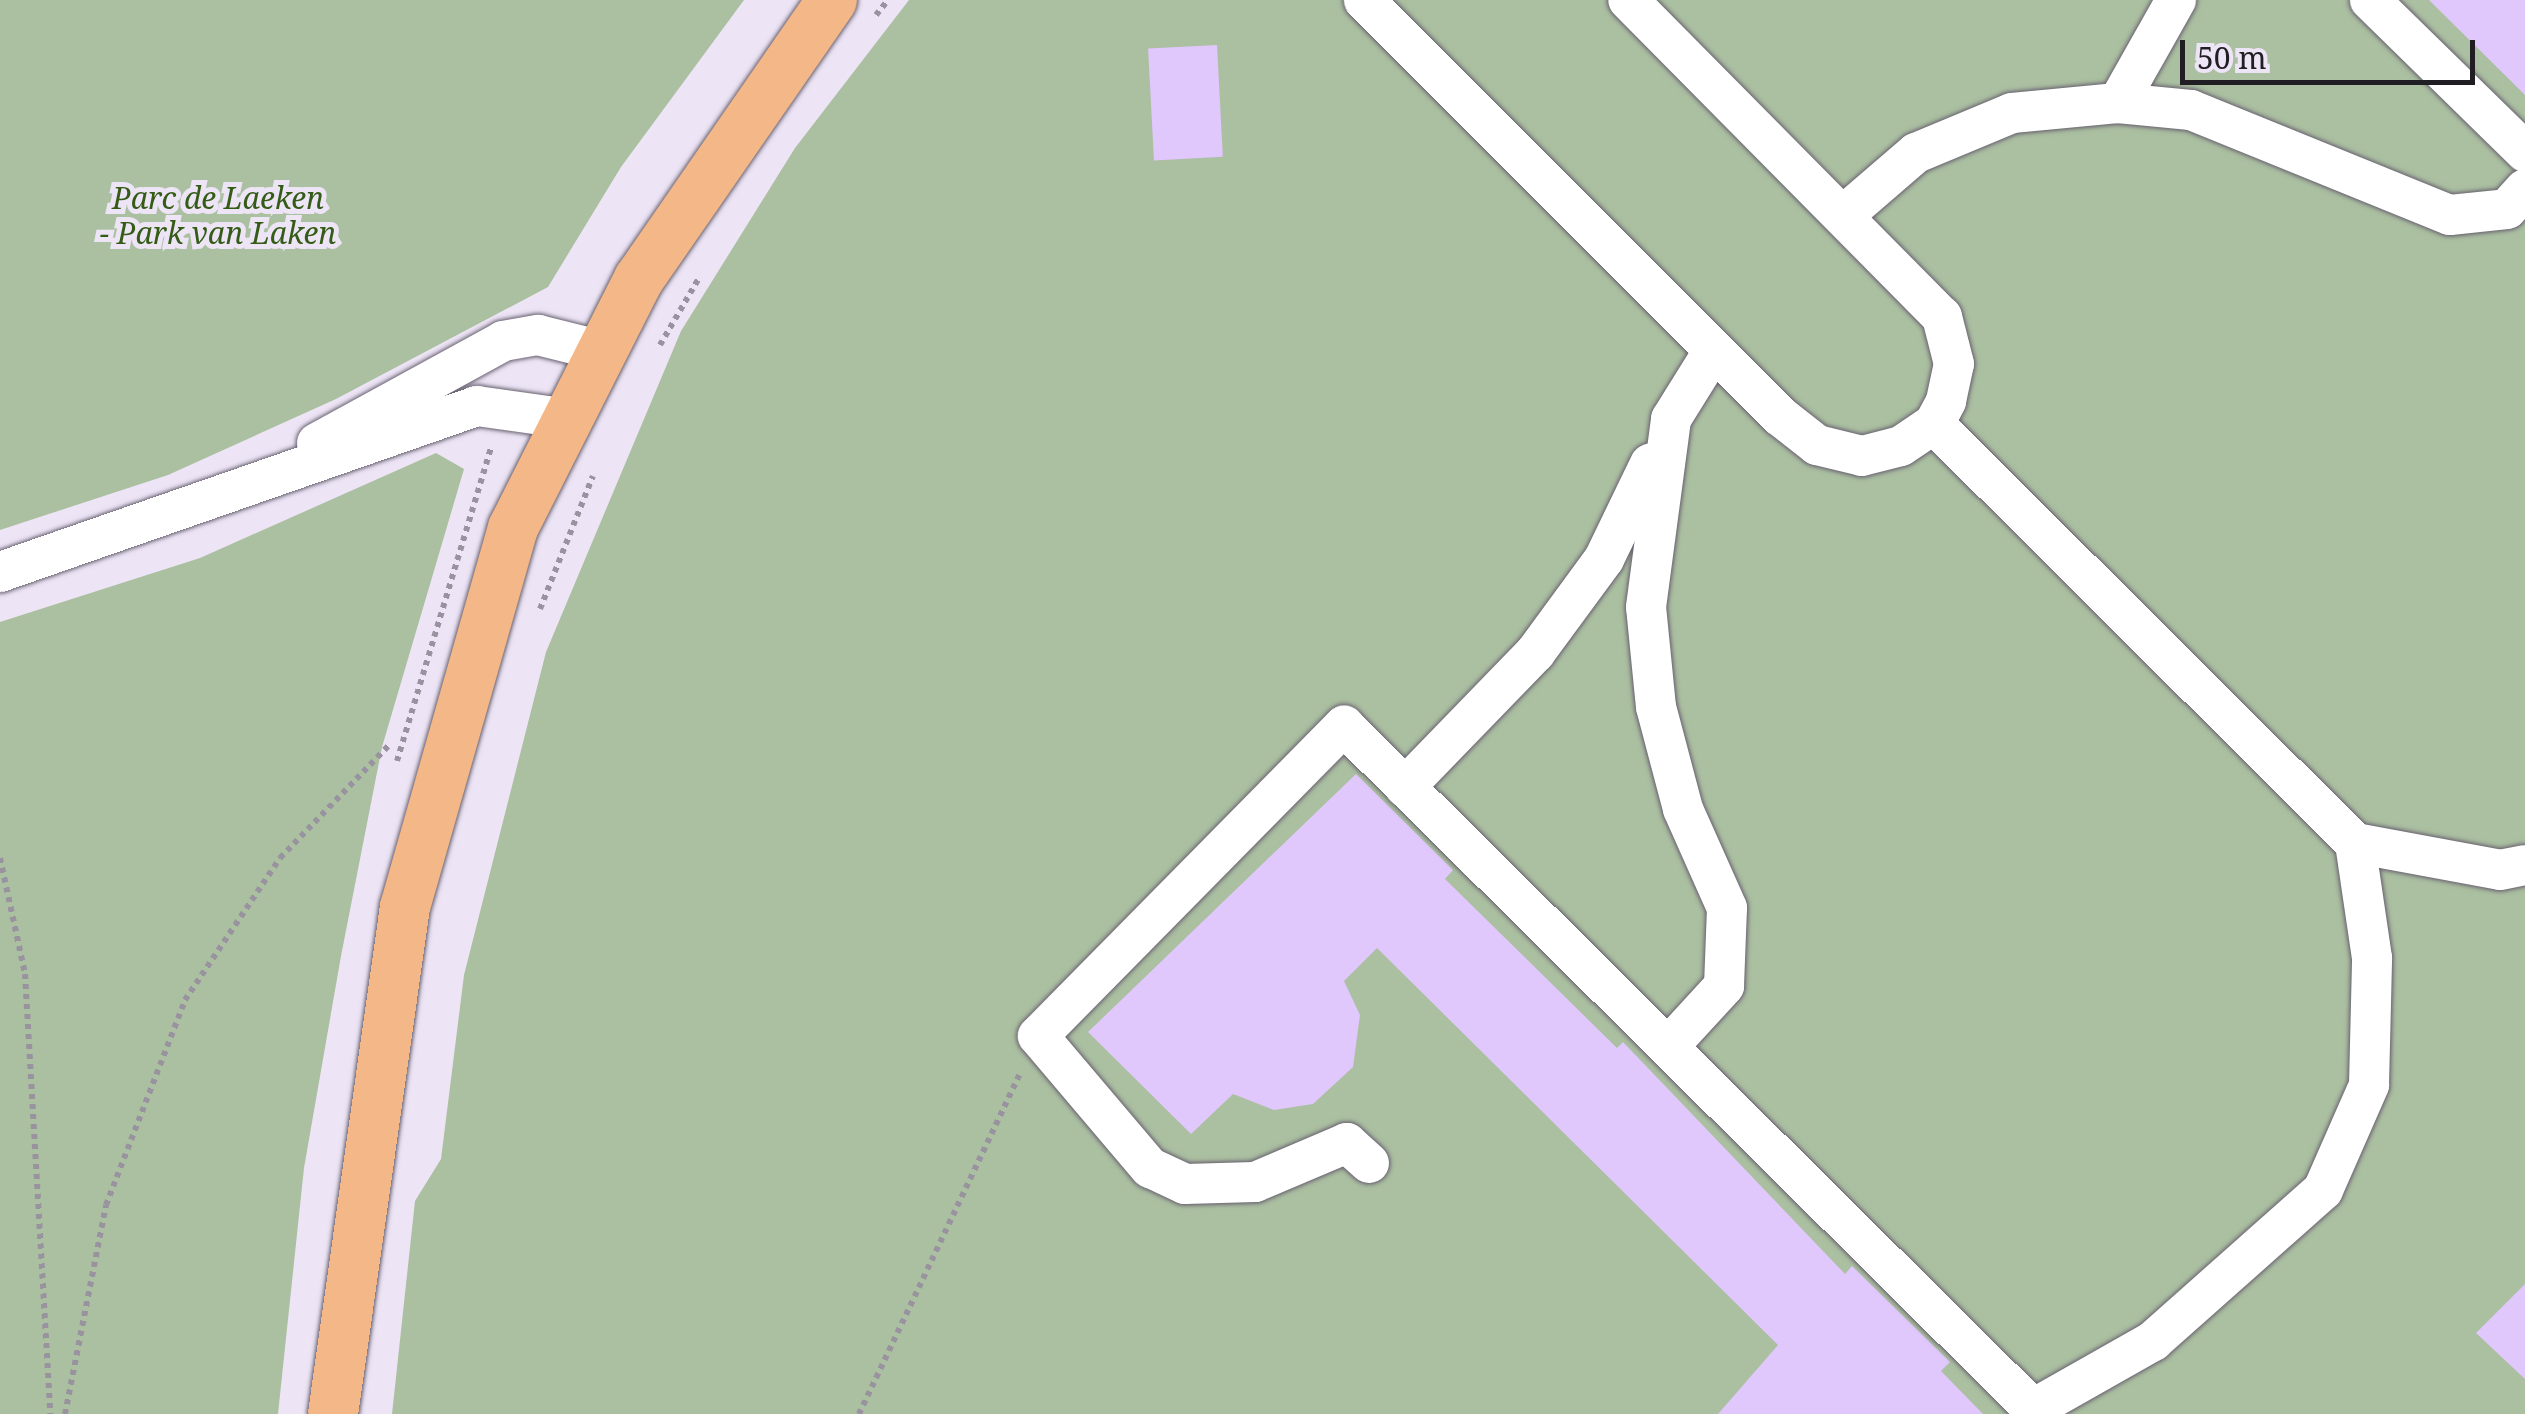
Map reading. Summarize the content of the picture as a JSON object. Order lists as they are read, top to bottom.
{
  "parks": ["Parc de Laeken - Park van Laken"],
  "scale_bar": "50 m"
}
